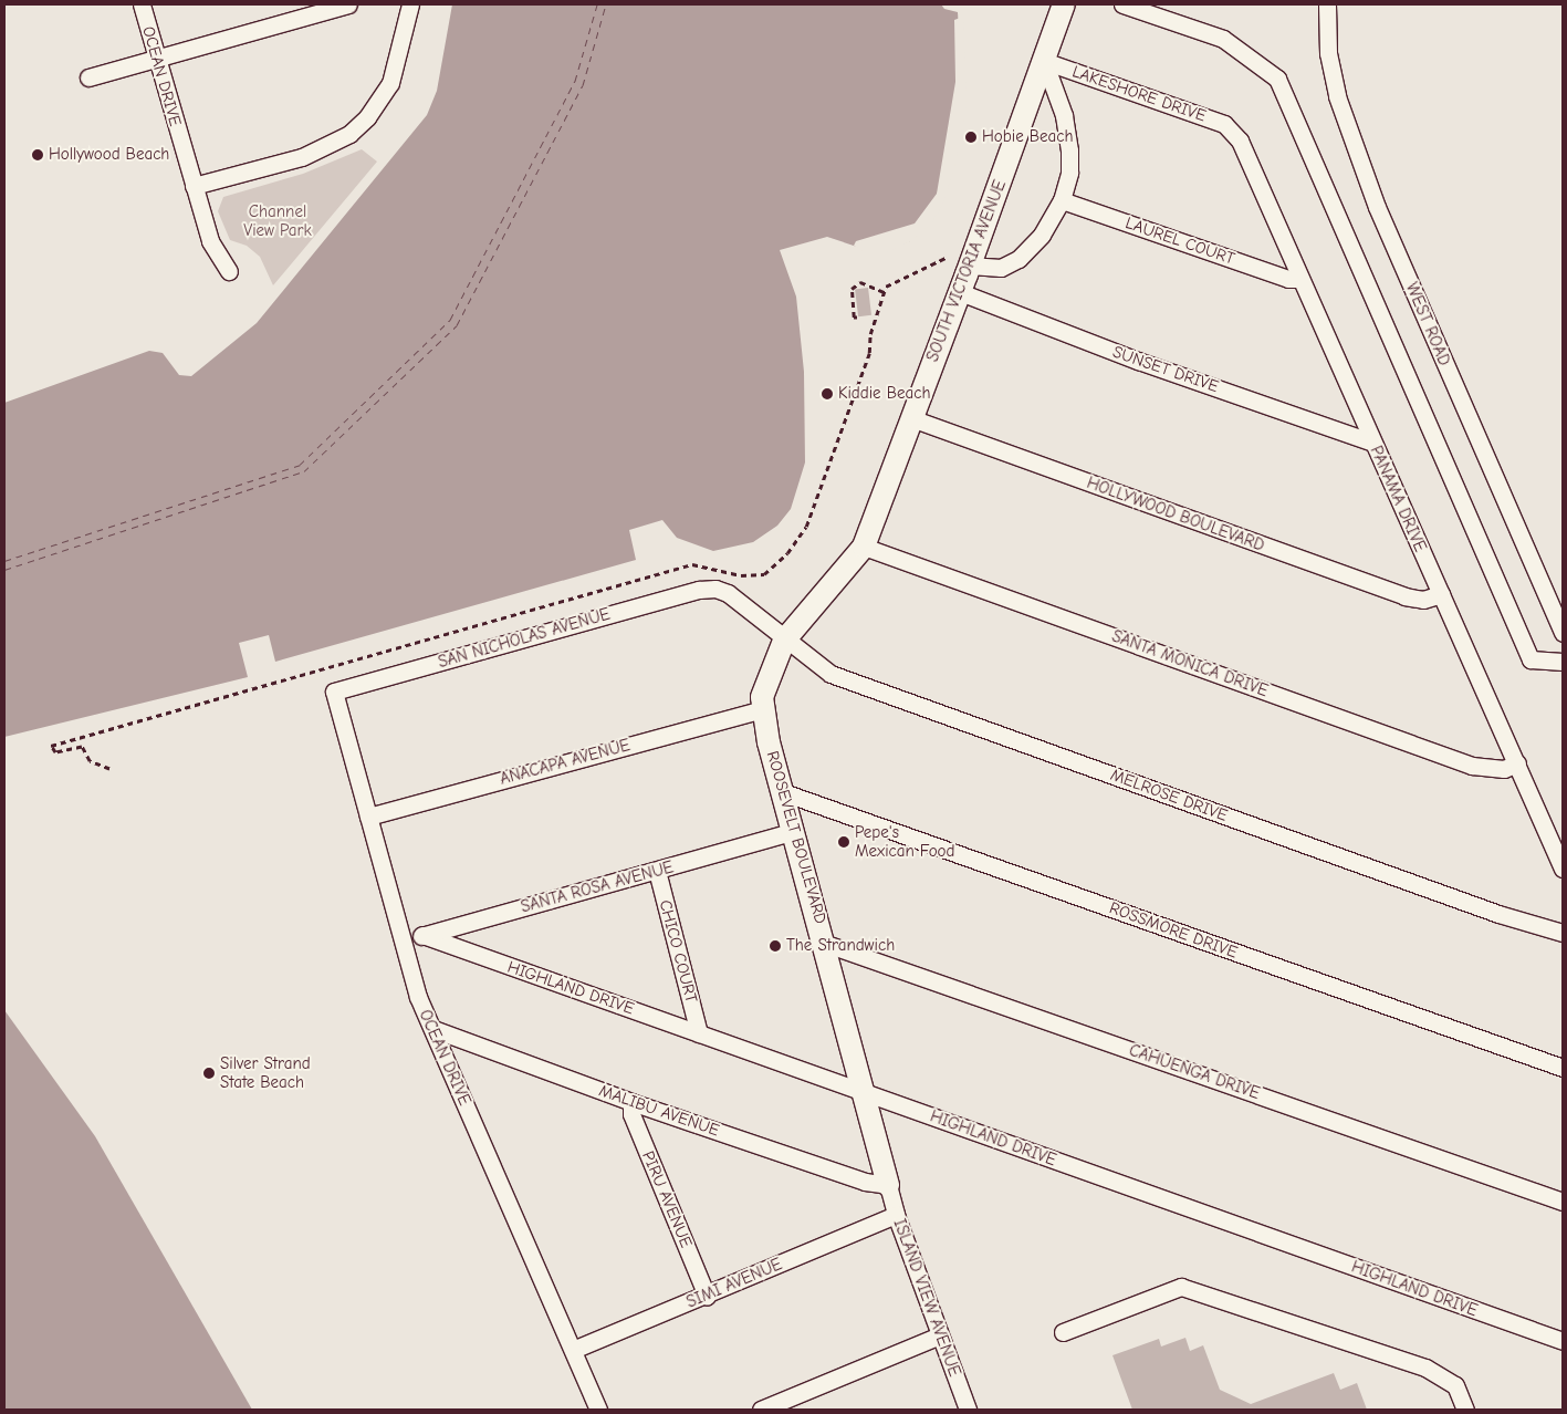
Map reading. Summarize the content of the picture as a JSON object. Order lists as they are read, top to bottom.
{
  "streets": {
    "street": [
      "OCEAN DRIVE",
      "LAKESHORE DRIVE",
      "LAUREL COURT",
      "SOUTH VICTORIA AVENUE",
      "WEST ROAD",
      "SUNSET DRIVE",
      "PANAMA DRIVE",
      "HOLLYWOOD BOULEVARD",
      "SAN NICHOLAS AVENUE",
      "SANTA MONICA DRIVE",
      "ANACAPA AVENUE",
      "MELROSE DRIVE",
      "ROOSEVELT BOULEVARD",
      "SANTA ROSA AVENUE",
      "ROSSMORE DRIVE",
      "CHICO COURT",
      "HIGHLAND DRIVE",
      "CAHUENGA DRIVE",
      "MALIBU AVENUE",
      "PIRU AVENUE",
      "SIMI AVENUE",
      "ISLAND VIEW AVENUE"
    ]
  },
  "crossings": [
    ["OCEAN DRIVE", "SAN NICHOLAS AVENUE"],
    ["OCEAN DRIVE", "ANACAPA AVENUE"],
    ["OCEAN DRIVE", "SANTA ROSA AVENUE"],
    ["OCEAN DRIVE", "MALIBU AVENUE"],
    ["OCEAN DRIVE", "SIMI AVENUE"],
    ["LAKESHORE DRIVE", "SOUTH VICTORIA AVENUE"],
    ["LAKESHORE DRIVE", "PANAMA DRIVE"],
    ["LAUREL COURT", "PANAMA DRIVE"],
    ["SOUTH VICTORIA AVENUE", "SUNSET DRIVE"],
    ["SOUTH VICTORIA AVENUE", "HOLLYWOOD BOULEVARD"],
    ["SOUTH VICTORIA AVENUE", "SAN NICHOLAS AVENUE"],
    ["SOUTH VICTORIA AVENUE", "SANTA MONICA DRIVE"],
    ["SOUTH VICTORIA AVENUE", "MELROSE DRIVE"],
    ["SOUTH VICTORIA AVENUE", "ROOSEVELT BOULEVARD"],
    ["SUNSET DRIVE", "PANAMA DRIVE"],
    ["PANAMA DRIVE", "HOLLYWOOD BOULEVARD"],
    ["PANAMA DRIVE", "SANTA MONICA DRIVE"],
    ["SAN NICHOLAS AVENUE", "MELROSE DRIVE"],
    ["SAN NICHOLAS AVENUE", "ROOSEVELT BOULEVARD"],
    ["ANACAPA AVENUE", "ROOSEVELT BOULEVARD"],
    ["MELROSE DRIVE", "ROOSEVELT BOULEVARD"],
    ["ROOSEVELT BOULEVARD", "SANTA ROSA AVENUE"],
    ["ROOSEVELT BOULEVARD", "ROSSMORE DRIVE"],
    ["ROOSEVELT BOULEVARD", "HIGHLAND DRIVE"],
    ["ROOSEVELT BOULEVARD", "CAHUENGA DRIVE"],
    ["ROOSEVELT BOULEVARD", "MALIBU AVENUE"],
    ["ROOSEVELT BOULEVARD", "ISLAND VIEW AVENUE"],
    ["SANTA ROSA AVENUE", "CHICO COURT"],
    ["SANTA ROSA AVENUE", "HIGHLAND DRIVE"],
    ["CHICO COURT", "HIGHLAND DRIVE"],
    ["MALIBU AVENUE", "PIRU AVENUE"],
    ["MALIBU AVENUE", "ISLAND VIEW AVENUE"],
    ["PIRU AVENUE", "SIMI AVENUE"],
    ["SIMI AVENUE", "ISLAND VIEW AVENUE"]
  ],
  "parks": ["Channel View Park"],
  "places": [
    "Hobie Beach",
    "Hollywood Beach",
    "Kiddie Beach",
    "Pepe's Mexican Food",
    "The Strandwich",
    "Silver Strand State Beach"
  ]
}
